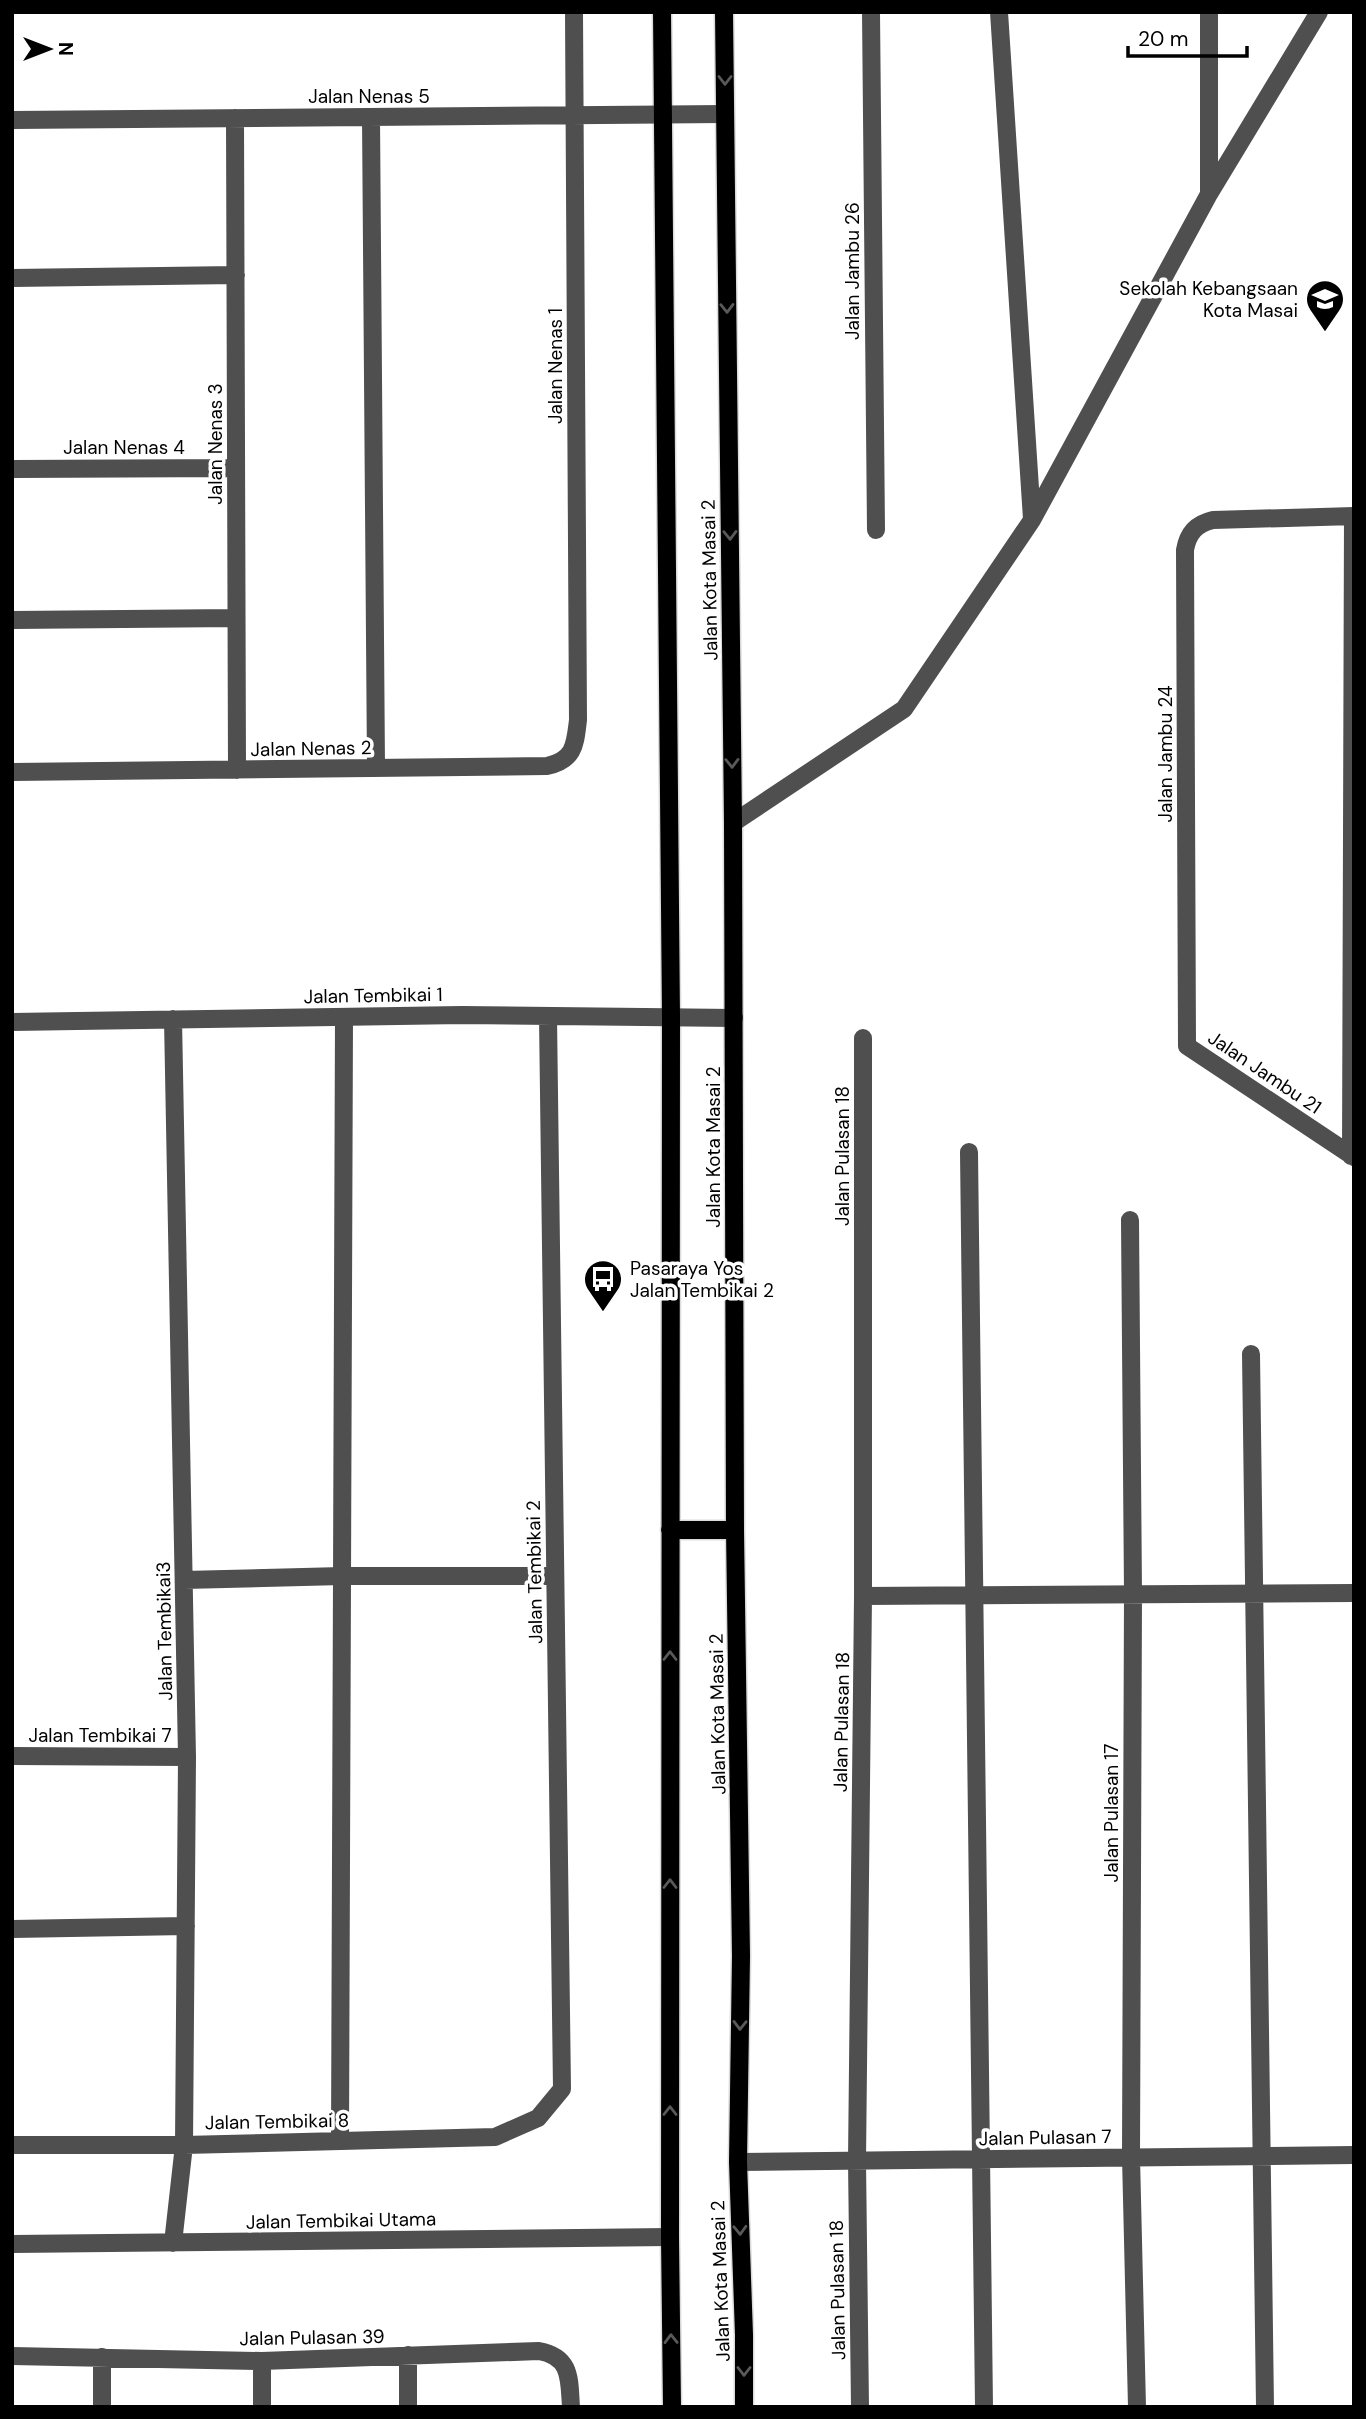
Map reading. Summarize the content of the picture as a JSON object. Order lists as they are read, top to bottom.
{
  "streets": {
    "main road": ["Jalan Kota Masai 2"],
    "street": [
      "Jalan Nenas 5",
      "Jalan Jambu 26",
      "Jalan Nenas 1",
      "Jalan Nenas 3",
      "Jalan Nenas 4",
      "Jalan Nenas 2",
      "Jalan Jambu 24",
      "Jalan Tembikai 1",
      "Jalan Jambu 21",
      "Jalan Pulasan 18",
      "Jalan Tembikai 2",
      "Jalan Tembikai3",
      "Jalan Tembikai 7",
      "Jalan Pulasan 17",
      "Jalan Tembikai 8",
      "Jalan Pulasan 7",
      "Jalan Tembikai Utama",
      "Jalan Pulasan 39"
    ]
  },
  "crossings": [
    ["Jalan Nenas 5", "Jalan Nenas 1"],
    ["Jalan Nenas 5", "Jalan Nenas 3"],
    ["Jalan Nenas 5", "Jalan Kota Masai 2"],
    ["Jalan Nenas 1", "Jalan Nenas 2"],
    ["Jalan Nenas 3", "Jalan Nenas 4"],
    ["Jalan Nenas 3", "Jalan Nenas 2"],
    ["Jalan Kota Masai 2", "Jalan Tembikai 1"],
    ["Jalan Kota Masai 2", "Jalan Pulasan 7"],
    ["Jalan Jambu 24", "Jalan Jambu 21"],
    ["Jalan Tembikai 1", "Jalan Tembikai 2"],
    ["Jalan Tembikai 1", "Jalan Tembikai3"],
    ["Jalan Pulasan 18", "Jalan Pulasan 7"],
    ["Jalan Tembikai 2", "Jalan Tembikai 8"],
    ["Jalan Tembikai3", "Jalan Tembikai 7"],
    ["Jalan Tembikai3", "Jalan Tembikai 8"],
    ["Jalan Tembikai3", "Jalan Tembikai Utama"],
    ["Jalan Pulasan 17", "Jalan Pulasan 7"]
  ],
  "places": {
    "school or university": ["Sekolah Kebangsaan Kota Masai"],
    "bus stop": ["Pasaraya Yos Jalan Tembikai 2"]
  },
  "scale_bar": "20 m",
  "north": "right"
}
